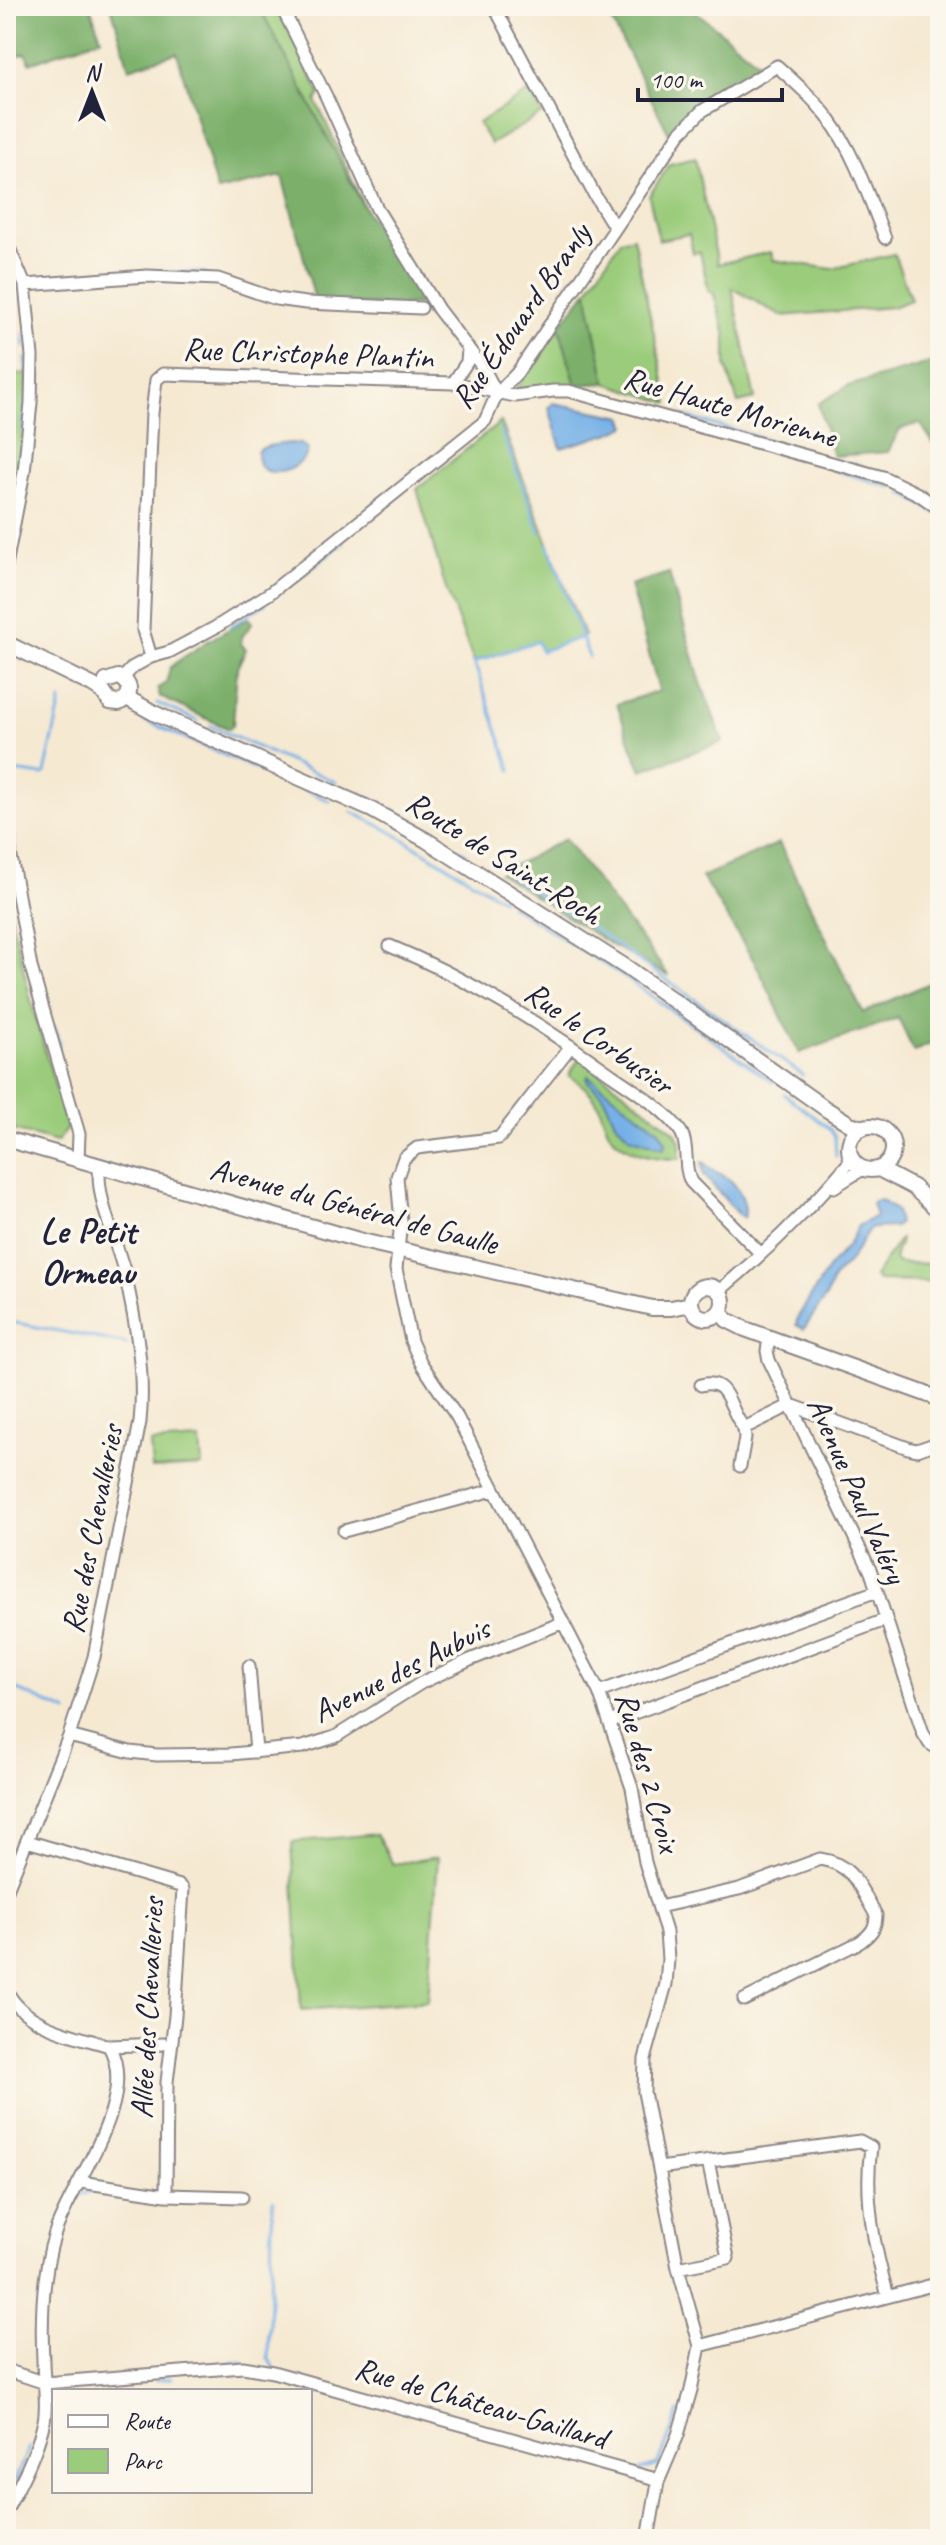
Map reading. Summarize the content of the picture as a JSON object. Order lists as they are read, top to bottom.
{
  "streets": {
    "street": [
      "Rue Édouard Branly",
      "Rue Christophe Plantin",
      "Rue Haute Morienne",
      "Route de Saint-Roch",
      "Rue le Corbusier",
      "Avenue du Général de Gaulle",
      "Avenue Paul Valéry",
      "Rue des Chevalleries",
      "Avenue des Aubuis",
      "Rue des 2 Croix",
      "Allée des Chevalleries",
      "Rue de Château-Gaillard"
    ]
  },
  "crossings": [
    ["Rue Édouard Branly", "Rue Christophe Plantin"],
    ["Rue Édouard Branly", "Rue Haute Morienne"],
    ["Rue Édouard Branly", "Route de Saint-Roch"],
    ["Rue Christophe Plantin", "Rue Haute Morienne"],
    ["Rue le Corbusier", "Rue des 2 Croix"],
    ["Avenue du Général de Gaulle", "Rue des Chevalleries"],
    ["Avenue du Général de Gaulle", "Rue des 2 Croix"],
    ["Rue des Chevalleries", "Avenue des Aubuis"],
    ["Rue des Chevalleries", "Allée des Chevalleries"],
    ["Avenue des Aubuis", "Rue des 2 Croix"]
  ],
  "districts": ["Le Petit Ormeau"],
  "legend": ["Route", "Parc"],
  "scale_bar": "100 m",
  "north": "top"
}
